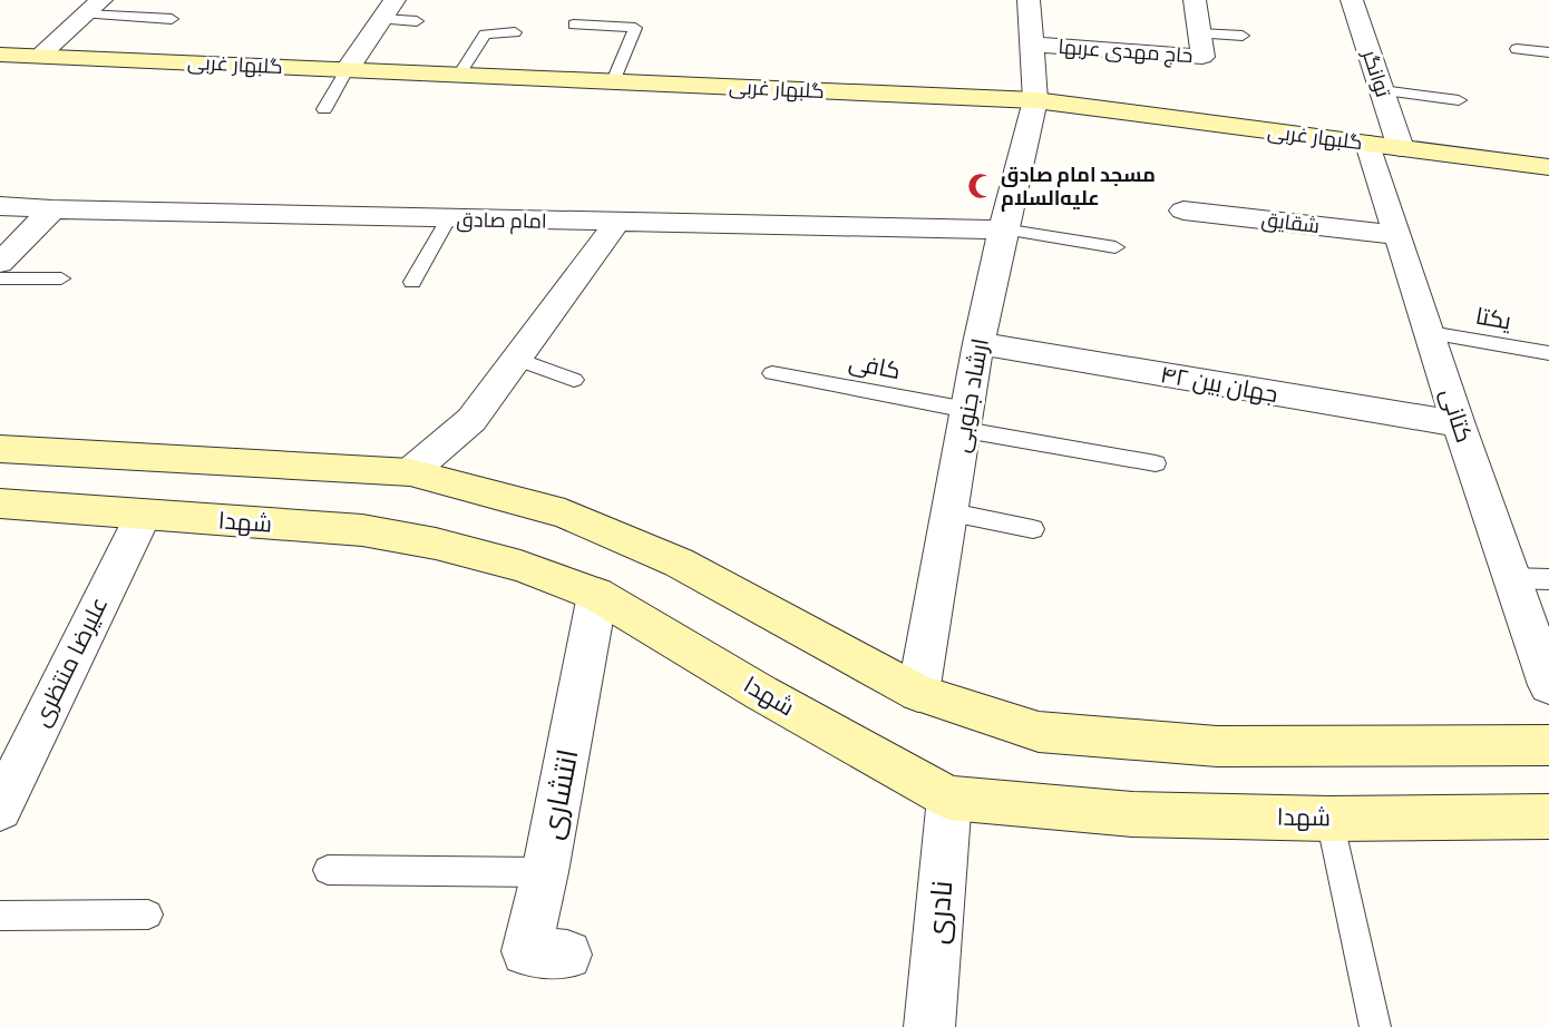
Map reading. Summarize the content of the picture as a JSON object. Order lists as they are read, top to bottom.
{
  "streets": {
    "main road": ["گلبهار غربی", "شهدا"],
    "street": [
      "حاج مهدی عربها",
      "توانگر",
      "امام صادق",
      "شقایق",
      "جهان بین ۴۲",
      "ارشاد جنوبی",
      "کتانی",
      "علیرضا منتظری",
      "انتشاری",
      "نادری"
    ],
    "lane": ["یکتا", "کافی"]
  },
  "crossings": [
    ["حاج مهدی عربها", "ارشاد جنوبی"],
    ["گلبهار غربی", "توانگر"],
    ["گلبهار غربی", "ارشاد جنوبی"],
    ["گلبهار غربی", "کتانی"],
    ["توانگر", "کتانی"],
    ["امام صادق", "ارشاد جنوبی"],
    ["شقایق", "کتانی"],
    ["یکتا", "کتانی"],
    ["کافی", "ارشاد جنوبی"],
    ["جهان بین ۴۲", "ارشاد جنوبی"],
    ["جهان بین ۴۲", "کتانی"],
    ["شهدا", "علیرضا منتظری"],
    ["شهدا", "انتشاری"],
    ["شهدا", "نادری"]
  ],
  "places": {
    "mosque": ["مسجد امام صادق علیه‌السلام"]
  }
}
